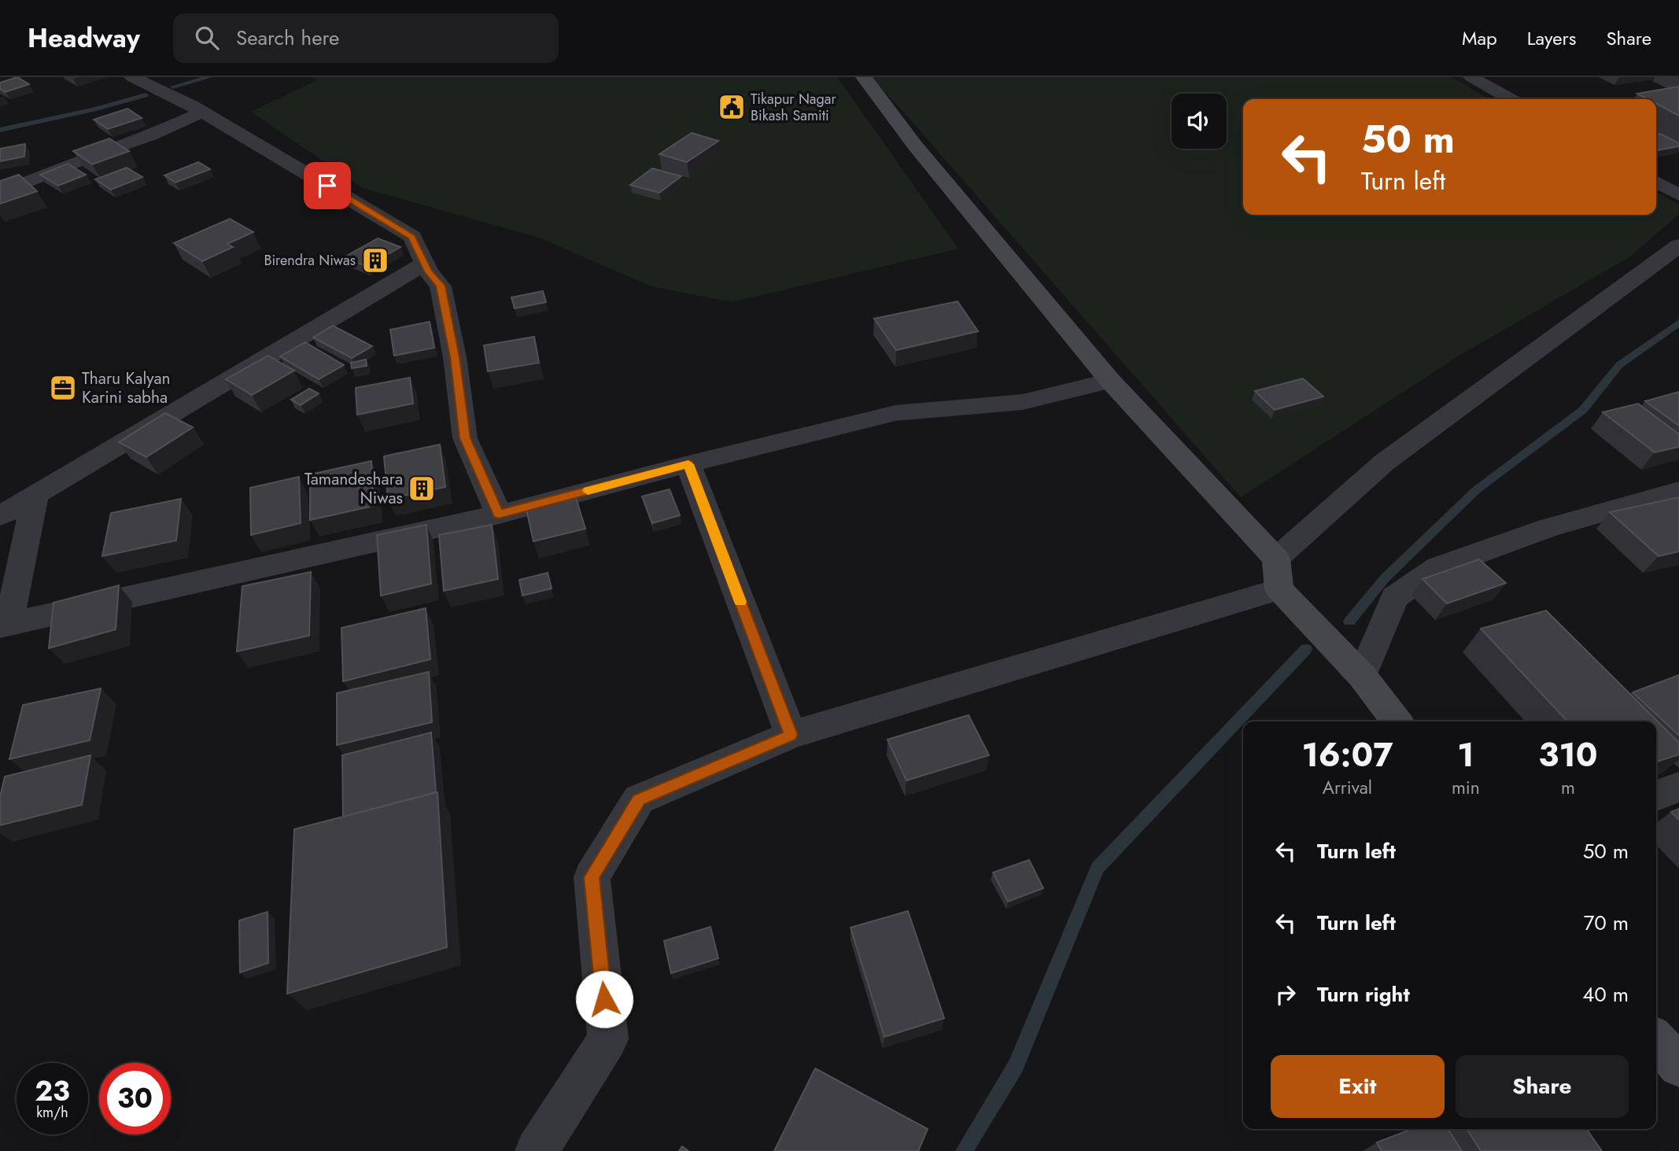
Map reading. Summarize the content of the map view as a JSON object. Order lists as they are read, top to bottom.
{
  "places": {
    "public building": ["Tikapur Nagar Bikash Samiti"],
    "building": ["Birendra Niwas", "Tamandeshara Niwas"],
    "office": ["Tharu Kalyan Karini sabha"]
  },
  "page": {
    "header": "Headway",
    "search": "Search here",
    "nav": ["Map", "Layers", "Share"],
    "turn": ["50 m", "Turn left"],
    "eta": [
      "16:07",
      "Arrival",
      "1",
      "min",
      "310",
      "m"
    ],
    "list": [
      {
        "name": "Turn left",
        "value": "50 m"
      },
      {
        "name": "Turn left",
        "value": "70 m"
      },
      {
        "name": "Turn right",
        "value": "40 m"
      }
    ],
    "buttons": ["Exit", "Share"],
    "speed": "23 km/h",
    "limit": "30"
  }
}
